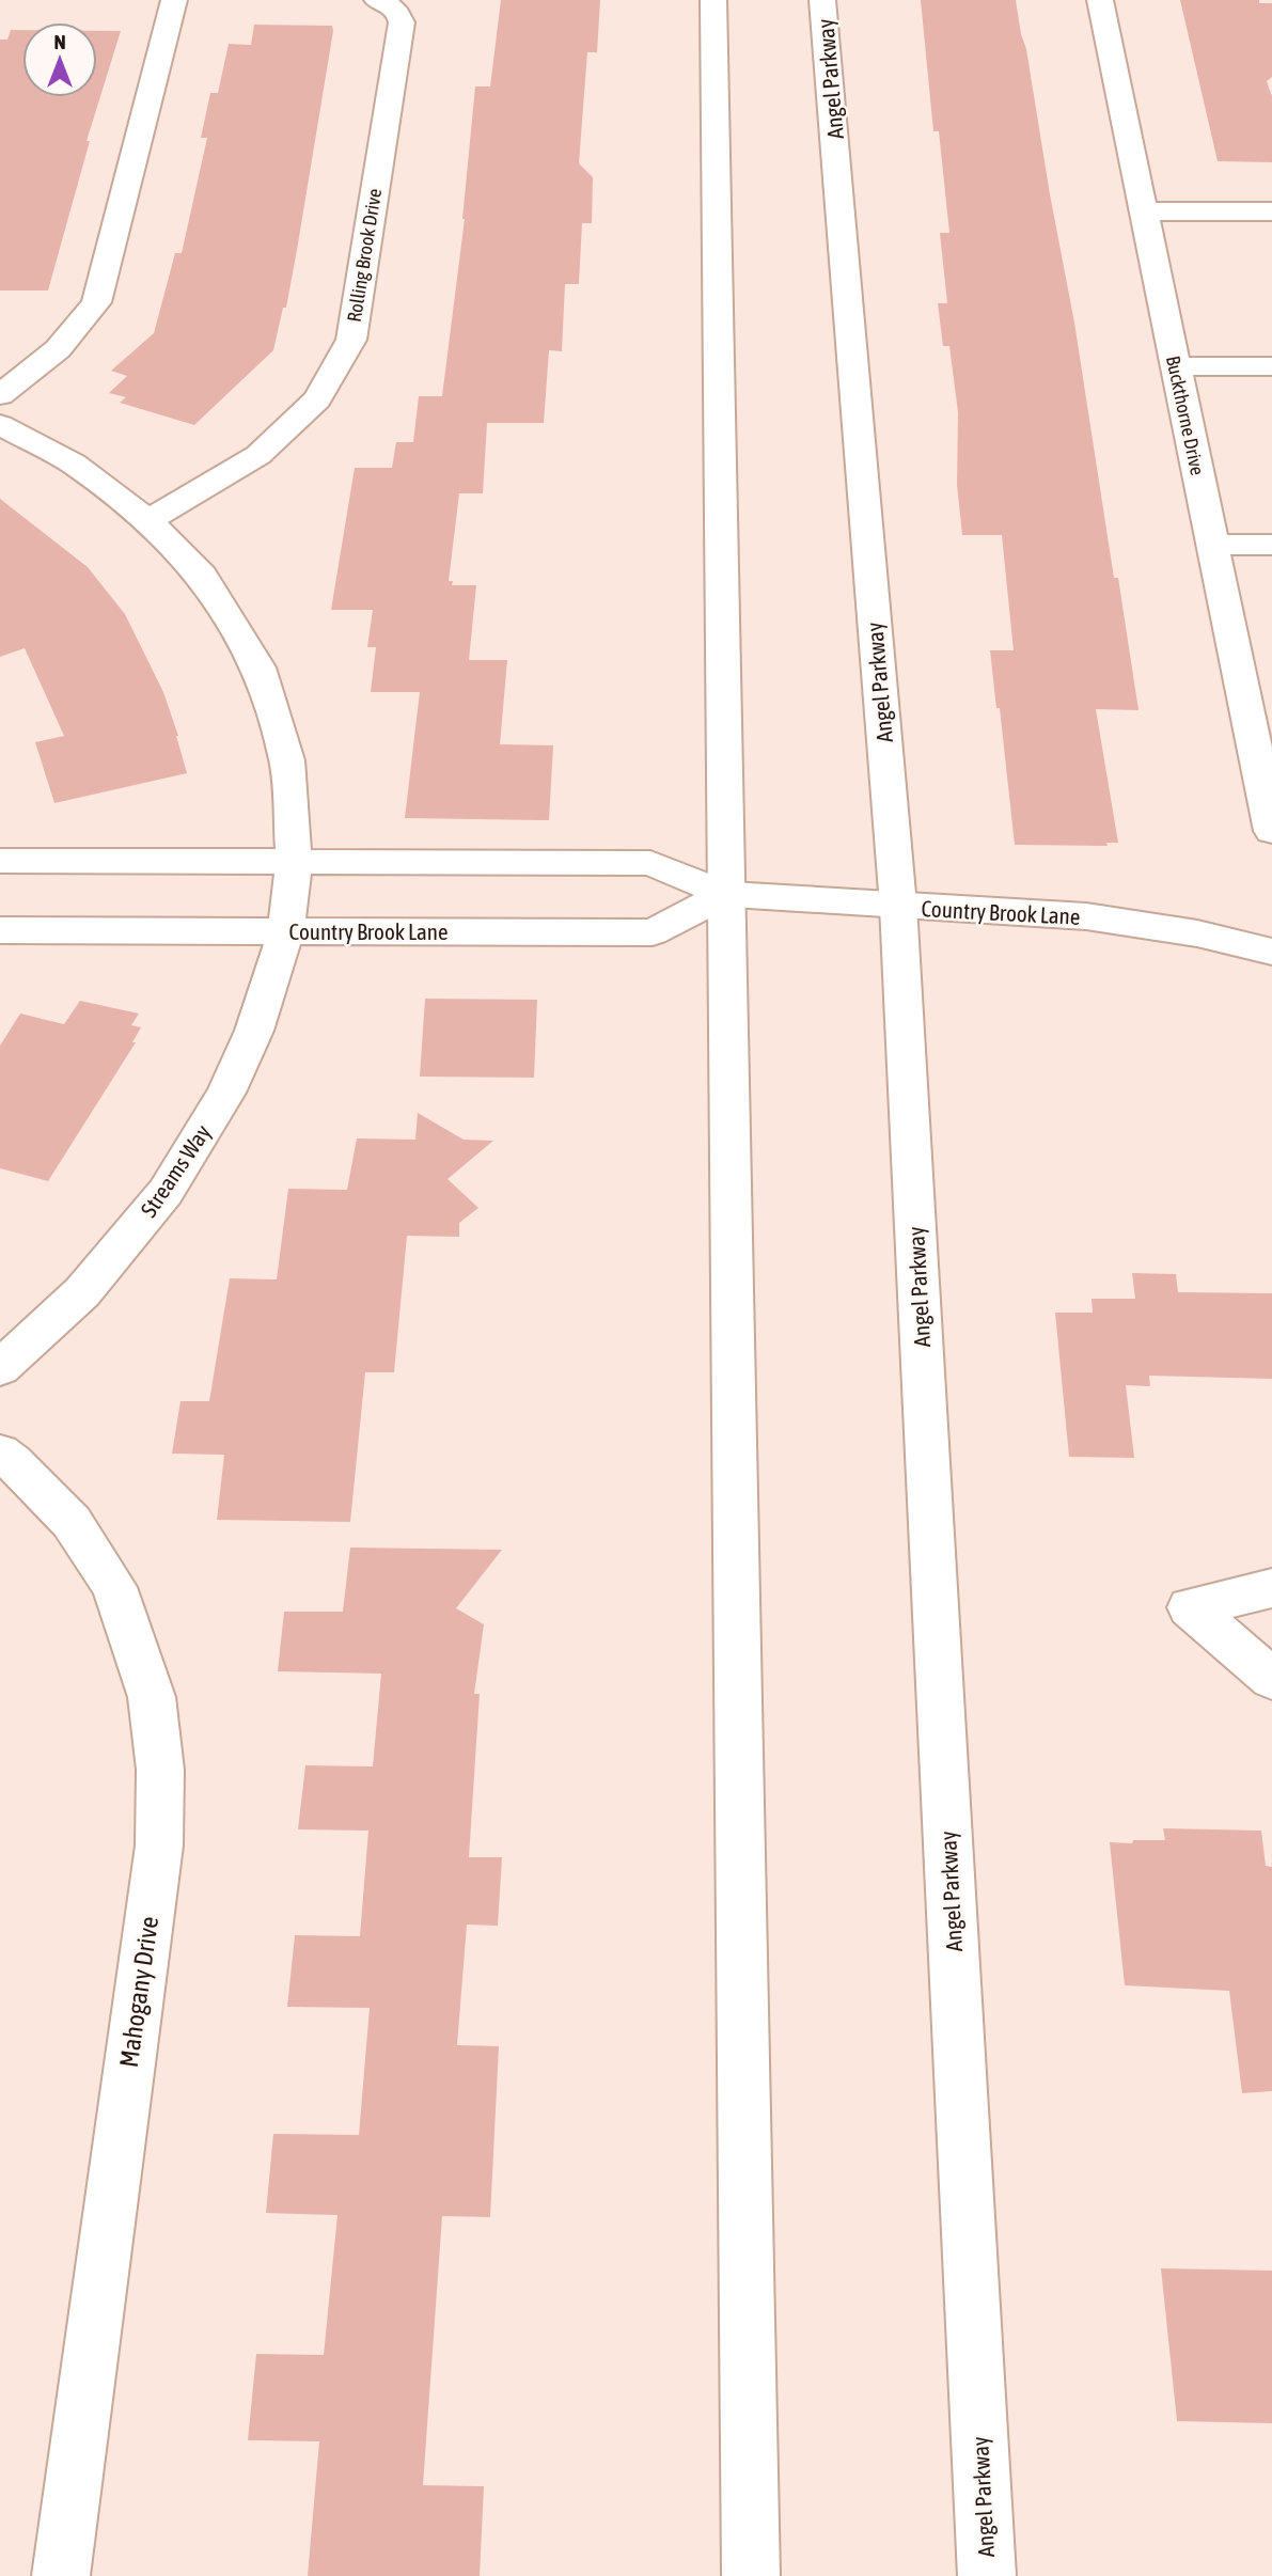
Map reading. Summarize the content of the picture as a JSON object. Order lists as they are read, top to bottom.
{
  "streets": {
    "street": [
      "Angel Parkway",
      "Rolling Brook Drive",
      "Buckthorne Drive",
      "Country Brook Lane",
      "Streams Way",
      "Mahogany Drive"
    ]
  },
  "crossings": [
    ["Angel Parkway", "Country Brook Lane"],
    ["Rolling Brook Drive", "Streams Way"],
    ["Country Brook Lane", "Streams Way"]
  ],
  "north": "top"
}
